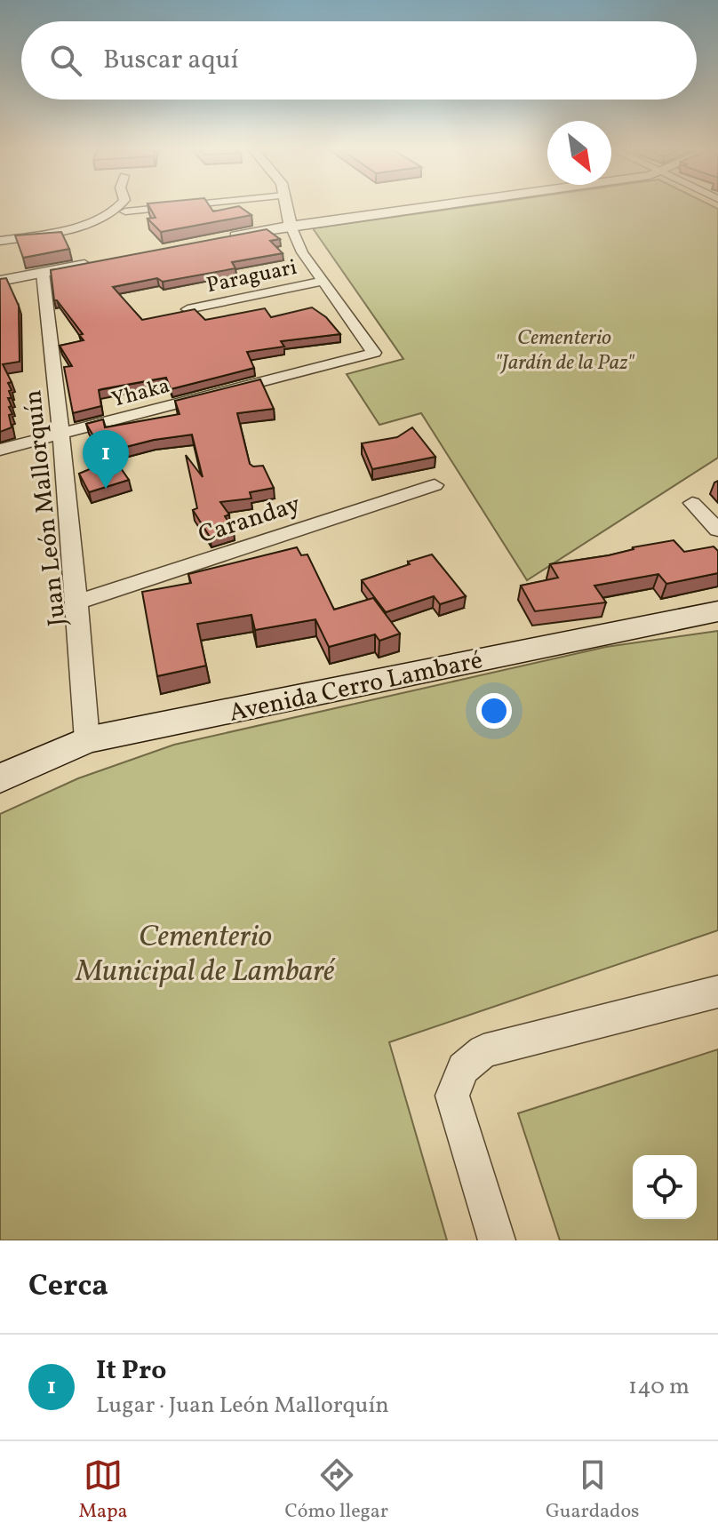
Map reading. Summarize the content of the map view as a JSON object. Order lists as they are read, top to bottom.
{
  "streets": {
    "main road": ["Avenida Cerro Lambaré"],
    "street": [
      "Paraguari",
      "Yhaka",
      "Juan León Mallorquín",
      "Caranday"
    ]
  },
  "crossings": [
    ["Paraguari", "Yhaka"],
    ["Yhaka", "Juan León Mallorquín"],
    ["Juan León Mallorquín", "Caranday"],
    ["Juan León Mallorquín", "Avenida Cerro Lambaré"]
  ],
  "parks": ["Cementerio \"Jardín de la Paz\"", "Cementerio Municipal de Lambaré"],
  "north": "bottom right",
  "page": {
    "search": "Buscar aquí",
    "pins": "1",
    "heading": "Cerca",
    "list": [
      {
        "mark": "1",
        "name": "It Pro",
        "note": "Lugar · Juan León Mallorquín",
        "value": "140 m"
      }
    ],
    "nav": ["Mapa", "Cómo llegar", "Guardados"]
  }
}
